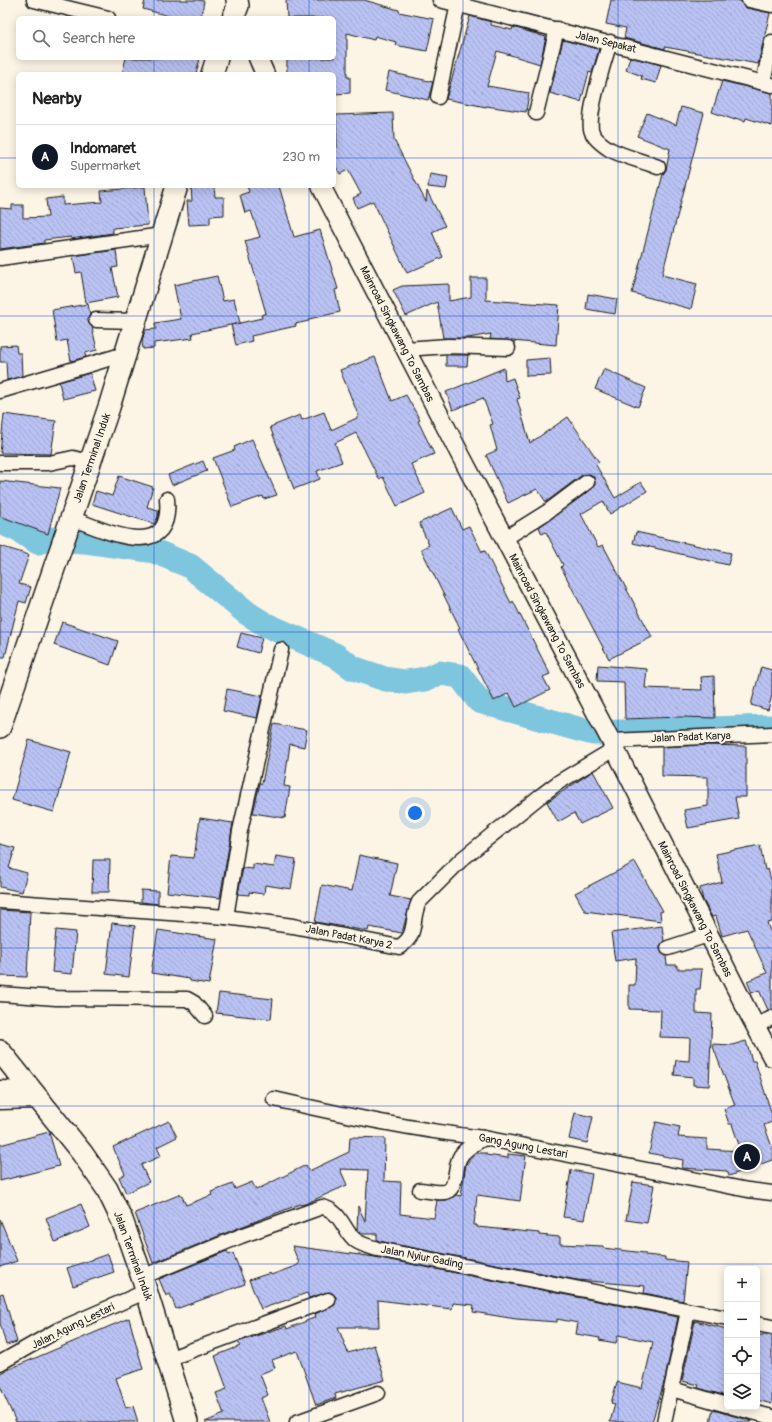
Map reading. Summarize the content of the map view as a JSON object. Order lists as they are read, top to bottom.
{
  "streets": {
    "highway": ["Jalan Terminal Induk"],
    "main road": ["Mainroad Singkawang To Sambas"],
    "street": [
      "Jalan Sepakat",
      "Jalan Padat Karya",
      "Jalan Padat Karya 2",
      "Gang Agung Lestari",
      "Jalan Nyiur Gading",
      "Jalan Agung Lestari"
    ]
  },
  "crossings": [
    ["Mainroad Singkawang To Sambas", "Jalan Padat Karya"],
    ["Mainroad Singkawang To Sambas", "Jalan Padat Karya 2"],
    ["Jalan Terminal Induk", "Jalan Nyiur Gading"],
    ["Jalan Terminal Induk", "Jalan Agung Lestari"],
    ["Jalan Padat Karya", "Jalan Padat Karya 2"],
    ["Jalan Nyiur Gading", "Jalan Agung Lestari"]
  ],
  "page": {
    "search": "Search here",
    "heading": "Nearby",
    "list": [
      {
        "mark": "A",
        "name": "Indomaret",
        "note": "Supermarket",
        "value": "230 m"
      }
    ],
    "pins": "A",
    "map_buttons": ["+", "−"]
  }
}
